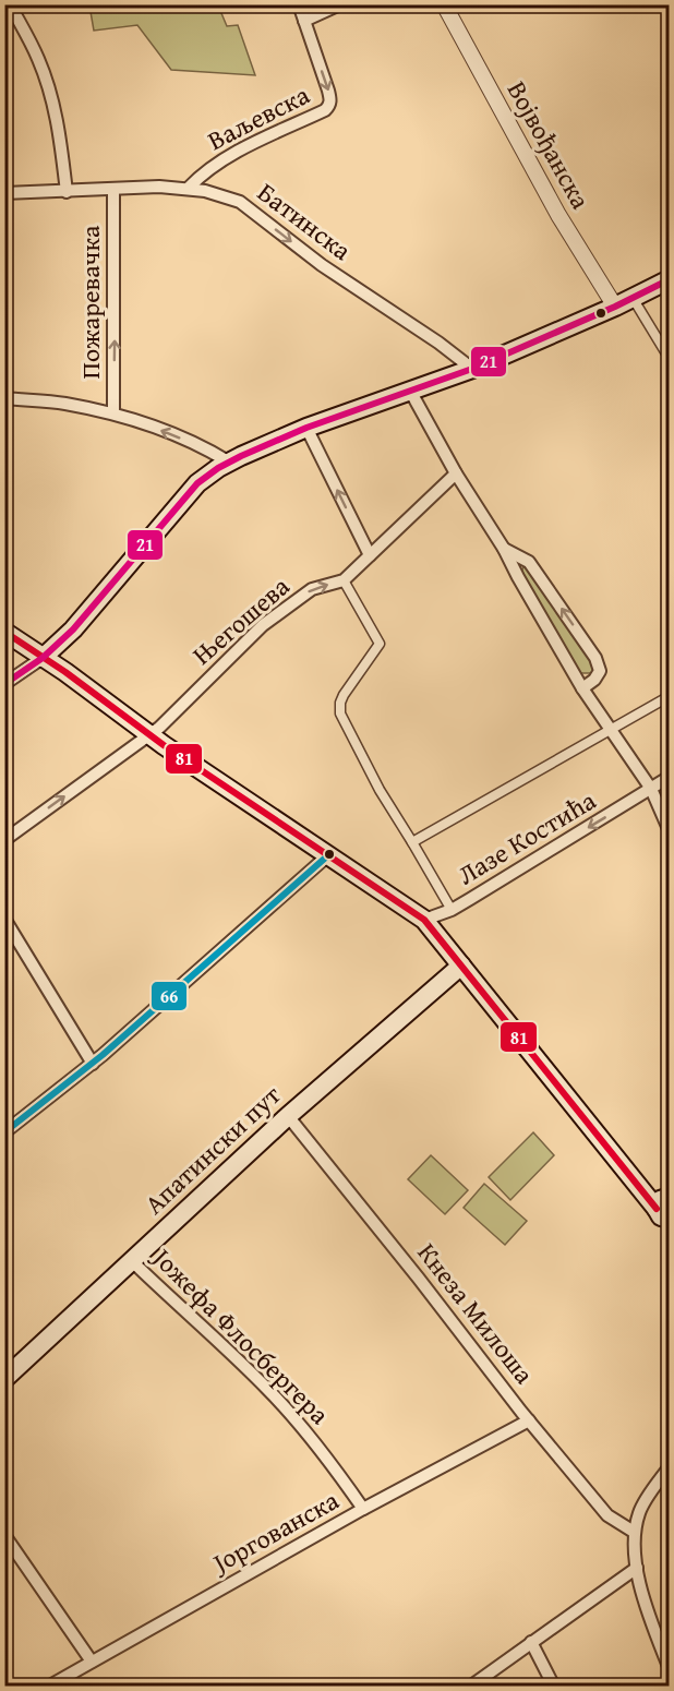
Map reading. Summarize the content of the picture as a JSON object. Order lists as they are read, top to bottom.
{
  "streets": {
    "main road": ["Апатински пут"],
    "street": [
      "Ваљевска",
      "Војвођанска",
      "Батинска",
      "Пожаревачка",
      "Његошева",
      "Лазе Костића",
      "Кнеза Милоша",
      "Јожефа Флосбергера",
      "Јоргованска"
    ]
  },
  "crossings": [
    ["Ваљевска", "Батинска"],
    ["Батинска", "Пожаревачка"],
    ["Апатински пут", "Кнеза Милоша"],
    ["Апатински пут", "Јожефа Флосбергера"],
    ["Кнеза Милоша", "Јоргованска"],
    ["Јожефа Флосбергера", "Јоргованска"]
  ],
  "one_way": [
    "Ваљевска",
    "Батинска",
    "Пожаревачка",
    "Његошева"
  ],
  "lines": ["transit line 21", "transit line 81", "transit line 66"]
}
